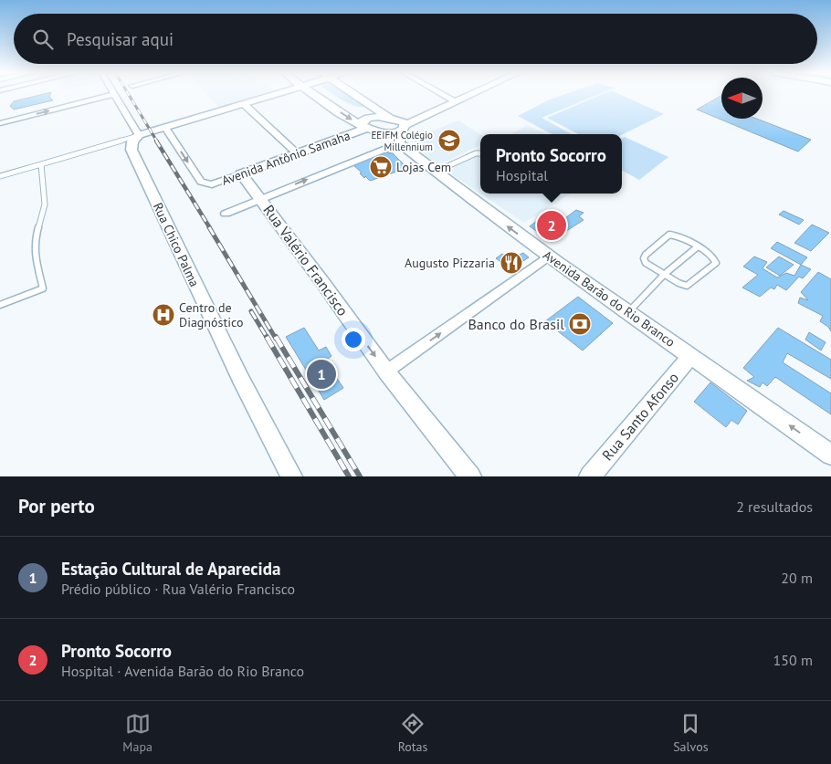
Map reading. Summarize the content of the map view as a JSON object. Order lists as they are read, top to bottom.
{
  "streets": {
    "main road": [
      "Avenida Antônio Samaha",
      "Rua Chico Palma",
      "Rua Valério Francisco",
      "Avenida Barão do Rio Branco",
      "Rua Santo Afonso"
    ]
  },
  "crossings": [
    ["Avenida Antônio Samaha", "Rua Valério Francisco"],
    ["Avenida Barão do Rio Branco", "Rua Santo Afonso"]
  ],
  "one_way": ["Rua Valério Francisco", "Avenida Barão do Rio Branco"],
  "places": {
    "school or university": ["EEIFM Colégio Millennium"],
    "supermarket": ["Lojas Cem"],
    "restaurant": ["Augusto Pizzaria"],
    "hospital": ["Centro de Diagnóstico"],
    "bank": ["Banco do Brasil"]
  },
  "north": "left",
  "page": {
    "search": "Pesquisar aqui",
    "popup": ["Pronto Socorro", "Hospital"],
    "pins": ["2", "1"],
    "heading": ["Por perto", "2 resultados"],
    "list": [
      {
        "mark": "1",
        "name": "Estação Cultural de Aparecida",
        "note": "Prédio público · Rua Valério Francisco",
        "value": "20 m"
      },
      {
        "mark": "2",
        "name": "Pronto Socorro",
        "note": "Hospital · Avenida Barão do Rio Branco",
        "value": "150 m"
      }
    ],
    "nav": ["Mapa", "Rotas", "Salvos"]
  }
}
